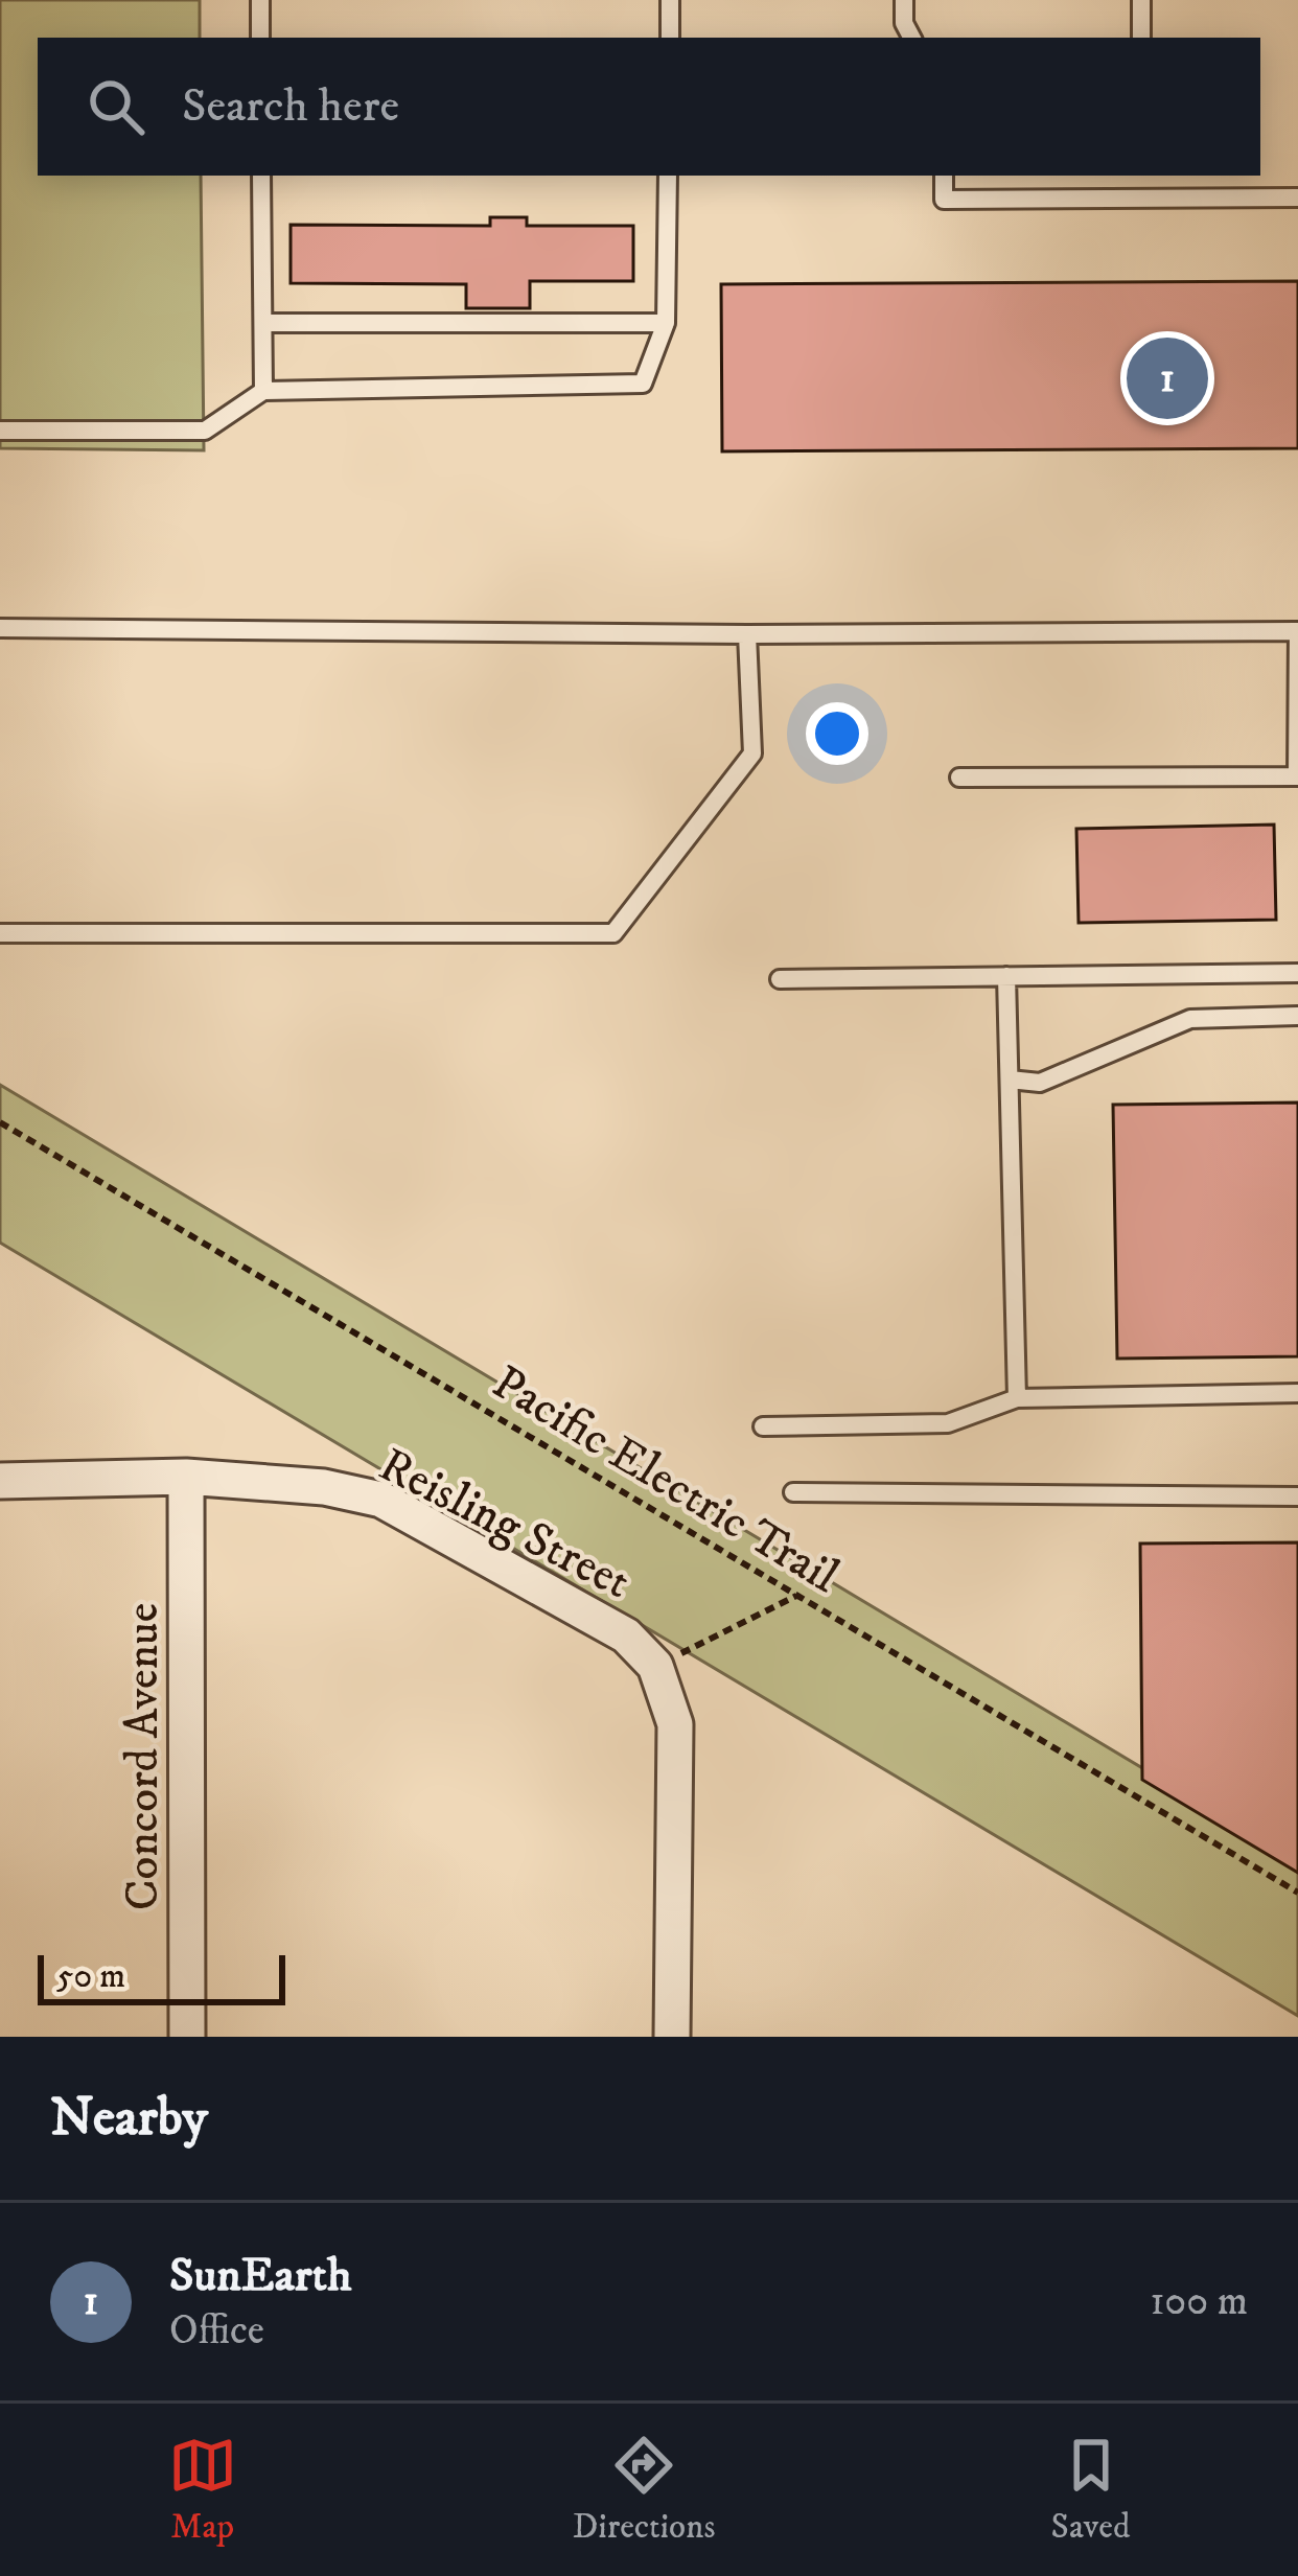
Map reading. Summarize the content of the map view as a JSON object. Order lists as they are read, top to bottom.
{
  "streets": {
    "street": ["Reisling Street", "Concord Avenue"],
    "path": ["Pacific Electric Trail"]
  },
  "crossings": [
    ["Reisling Street", "Concord Avenue"]
  ],
  "scale_bar": "50 m",
  "page": {
    "search": "Search here",
    "pins": "1",
    "scale": "50 m",
    "heading": "Nearby",
    "list": [
      {
        "mark": "1",
        "name": "SunEarth",
        "note": "Office",
        "value": "100 m"
      }
    ],
    "nav": ["Map", "Directions", "Saved"]
  }
}
